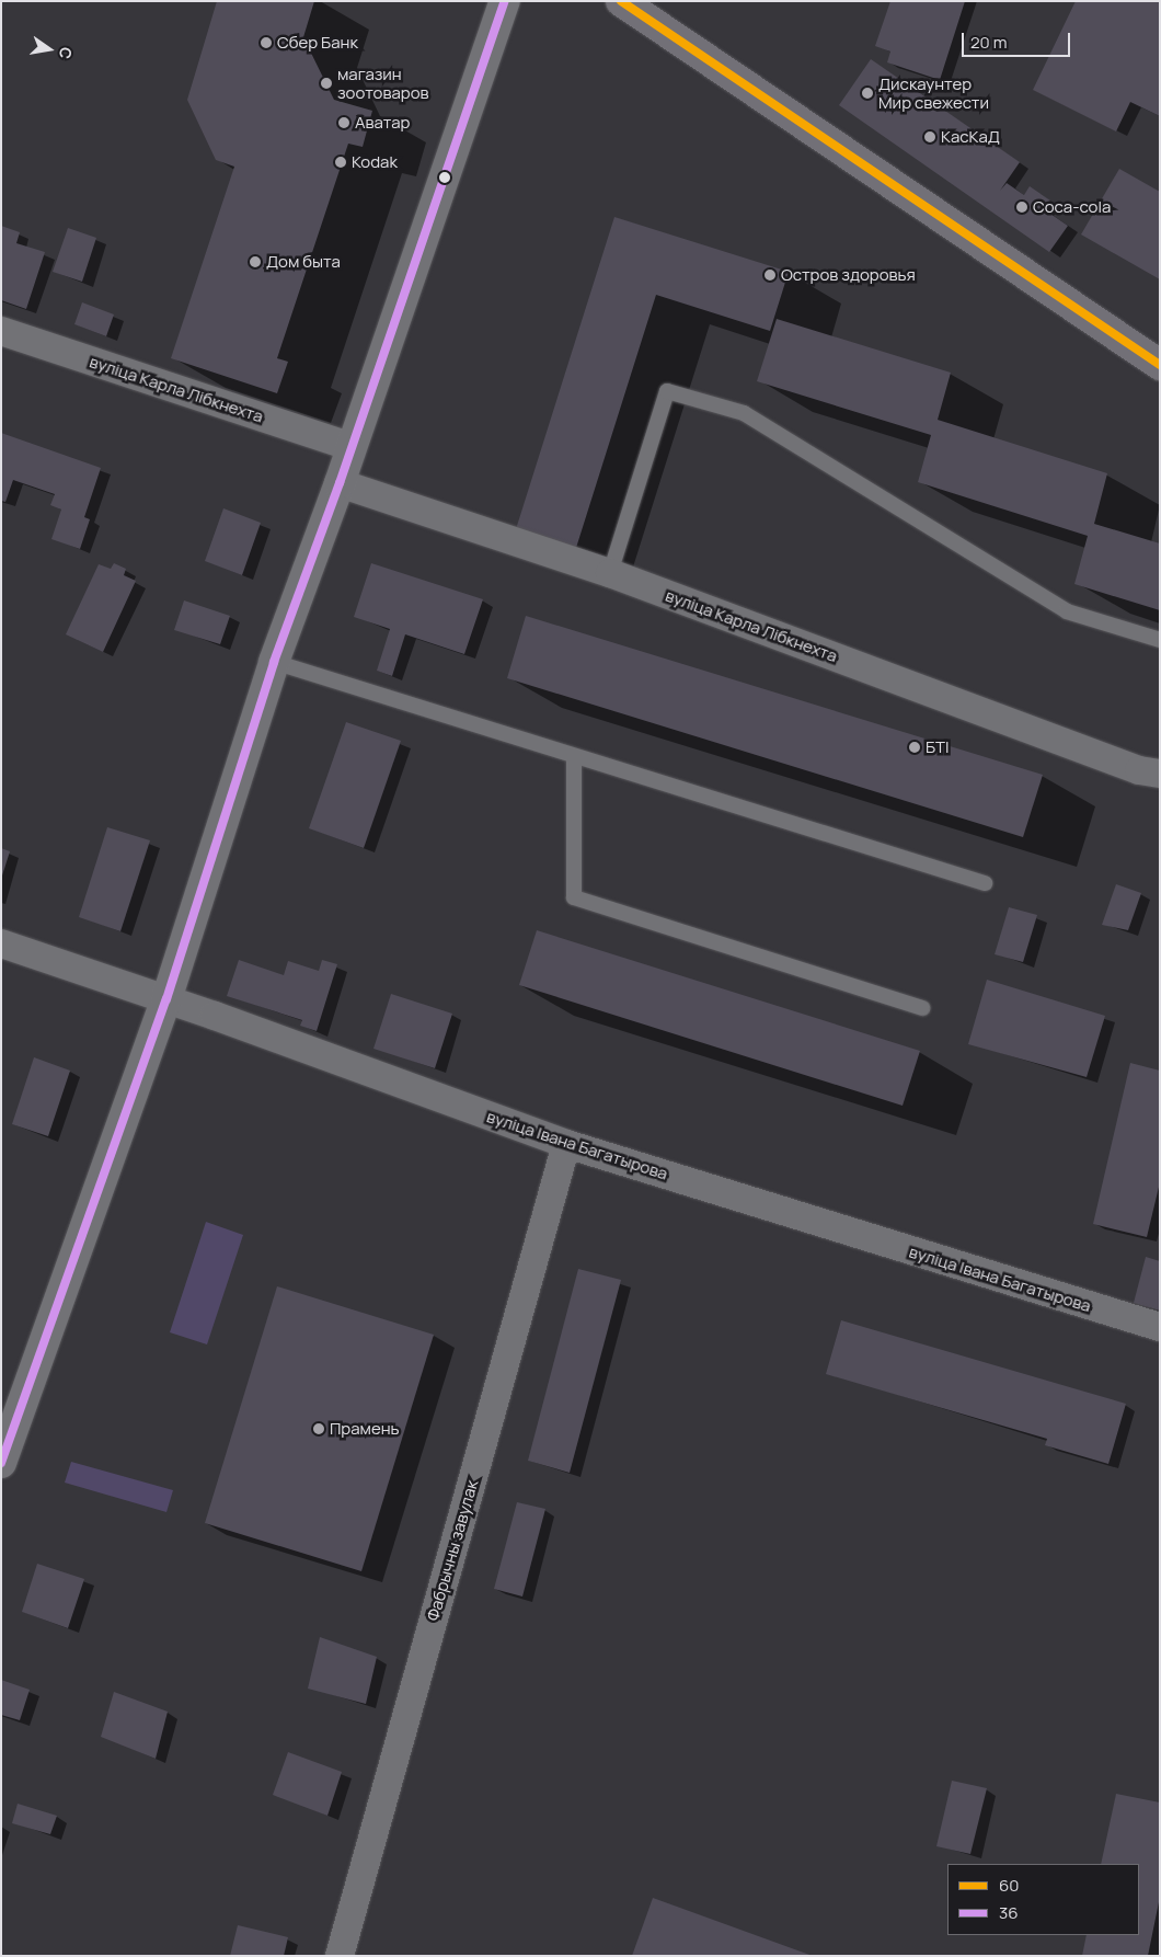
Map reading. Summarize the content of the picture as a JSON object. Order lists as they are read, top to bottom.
{
  "streets": {
    "street": ["вуліца Карла Лібкнехта", "вуліца Івана Багатырова", "Фабрычны завулак"]
  },
  "crossings": [
    ["вуліца Івана Багатырова", "Фабрычны завулак"]
  ],
  "places": [
    "Сбер Банк",
    "магазин зоотоваров",
    "Дискаунтер Мир свежести",
    "Аватар",
    "КасКаД",
    "Kodak",
    "Coca-cola",
    "Дом быта",
    "Остров здоровья",
    "БТІ",
    "Прамень"
  ],
  "lines": ["transit line 60", "transit line 36"],
  "legend": ["60", "36"],
  "scale_bar": "20 m",
  "north": "right"
}
